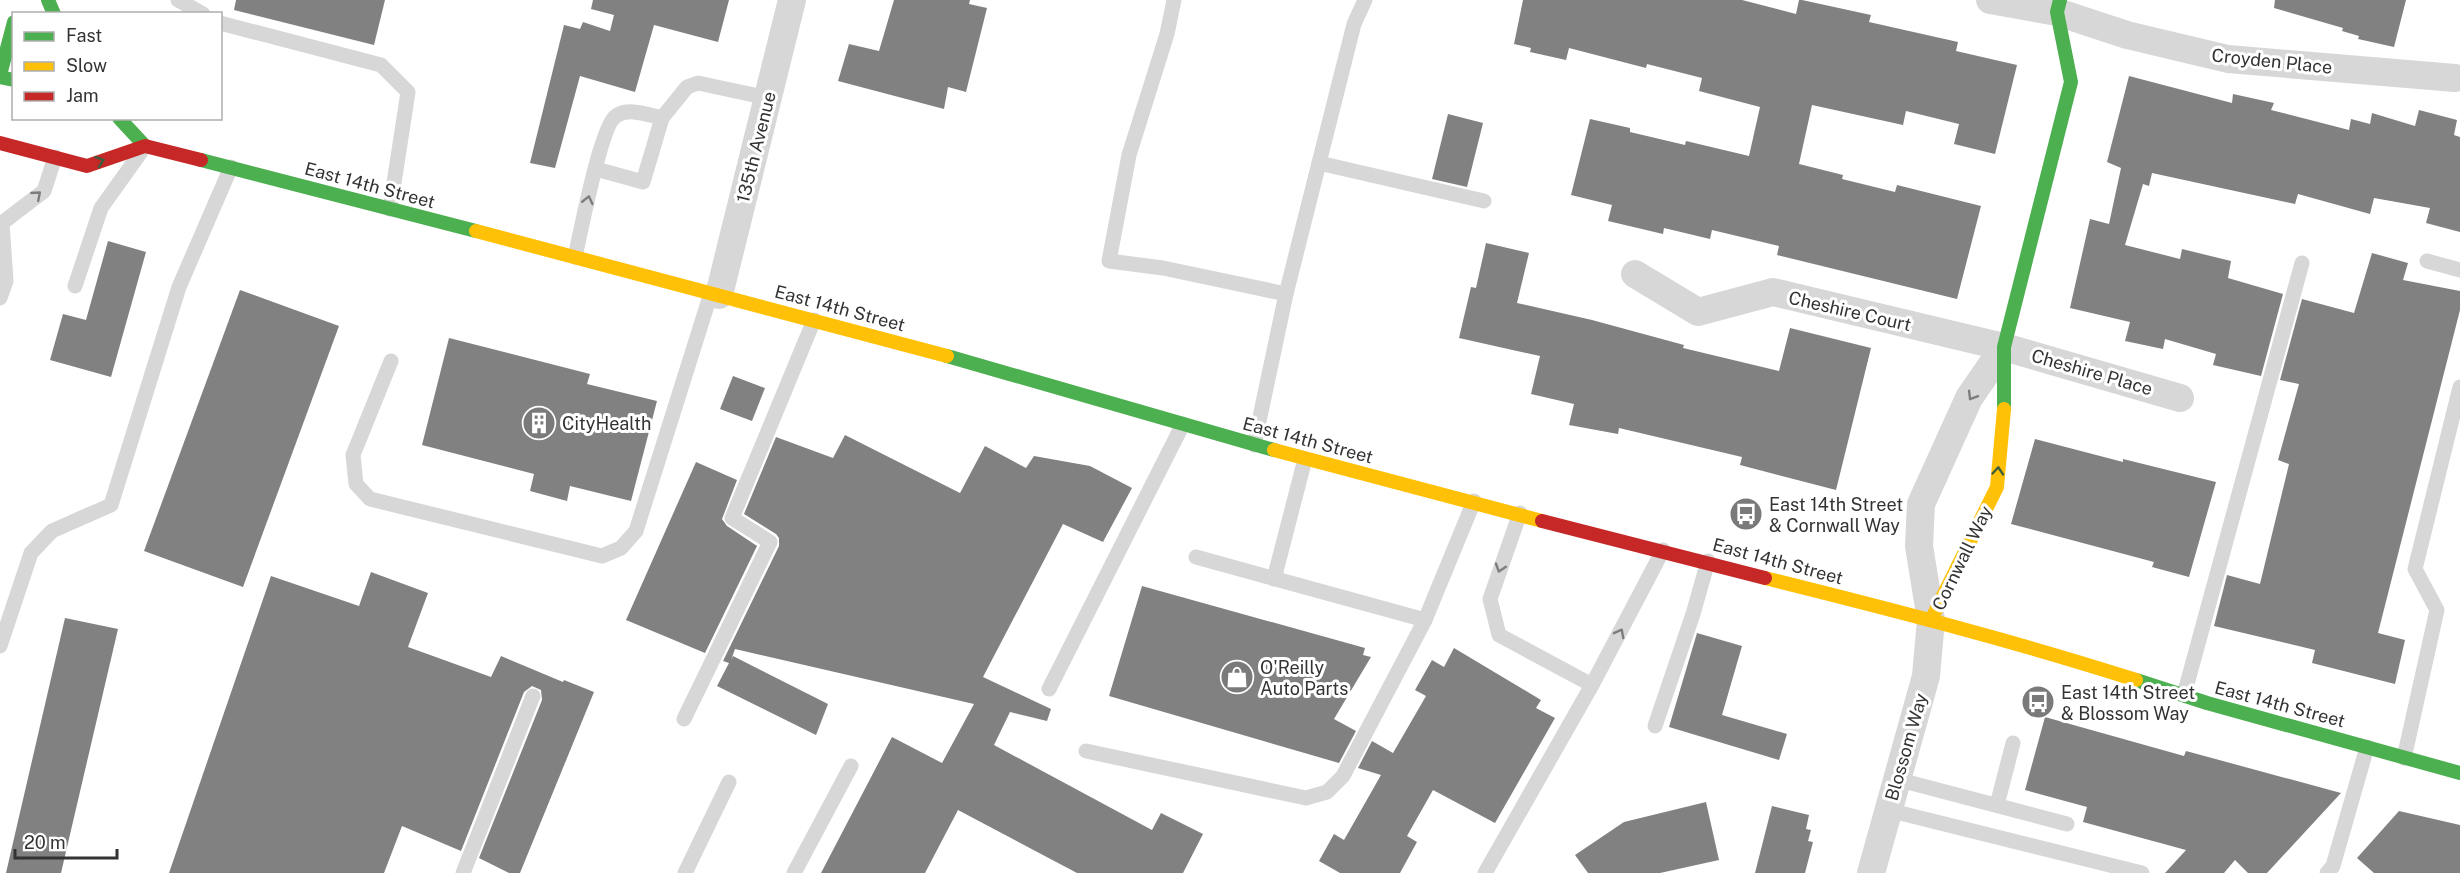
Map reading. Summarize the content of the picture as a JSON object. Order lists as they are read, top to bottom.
{
  "streets": {
    "main road": ["East 14th Street", "Cornwall Way"],
    "street": [
      "Croyden Place",
      "135th Avenue",
      "Cheshire Court",
      "Cheshire Place",
      "Blossom Way"
    ]
  },
  "crossings": [
    ["Croyden Place", "Cornwall Way"],
    ["135th Avenue", "East 14th Street"],
    ["East 14th Street", "Cornwall Way"],
    ["East 14th Street", "Blossom Way"],
    ["Cheshire Court", "Cheshire Place"],
    ["Cheshire Court", "Cornwall Way"],
    ["Cheshire Place", "Cornwall Way"],
    ["Cornwall Way", "Blossom Way"]
  ],
  "places": {
    "building": ["CityHealth"],
    "bus stop": ["East 14th Street & Cornwall Way", "East 14th Street & Blossom Way"],
    "shop": ["O'Reilly Auto Parts"]
  },
  "legend": ["Fast", "Slow", "Jam"],
  "scale_bar": "20 m"
}
